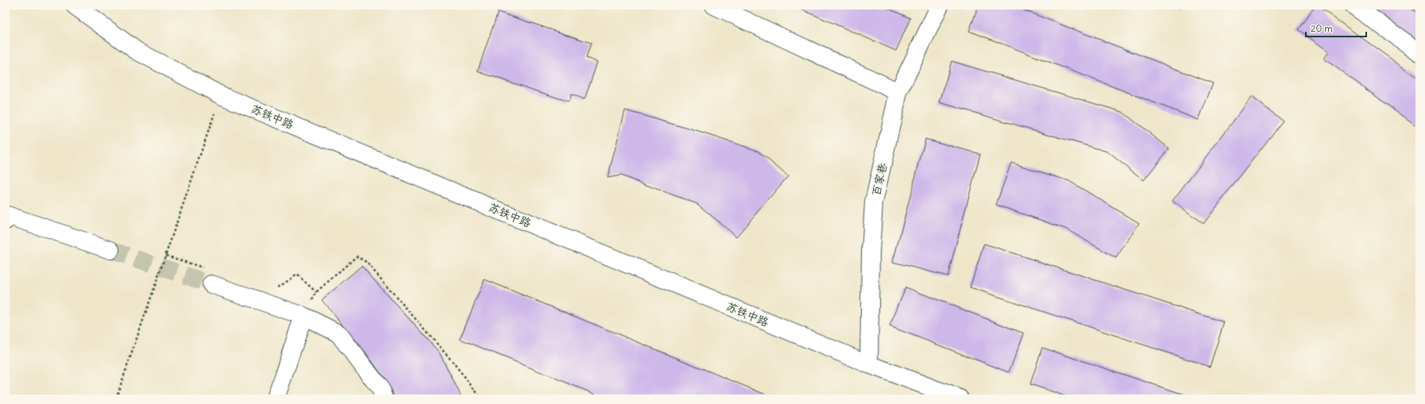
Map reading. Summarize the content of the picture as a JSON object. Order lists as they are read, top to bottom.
{
  "streets": {
    "main road": ["苏铁中路", "百家巷"]
  },
  "crossings": [
    ["苏铁中路", "百家巷"]
  ],
  "scale_bar": "20 m"
}
